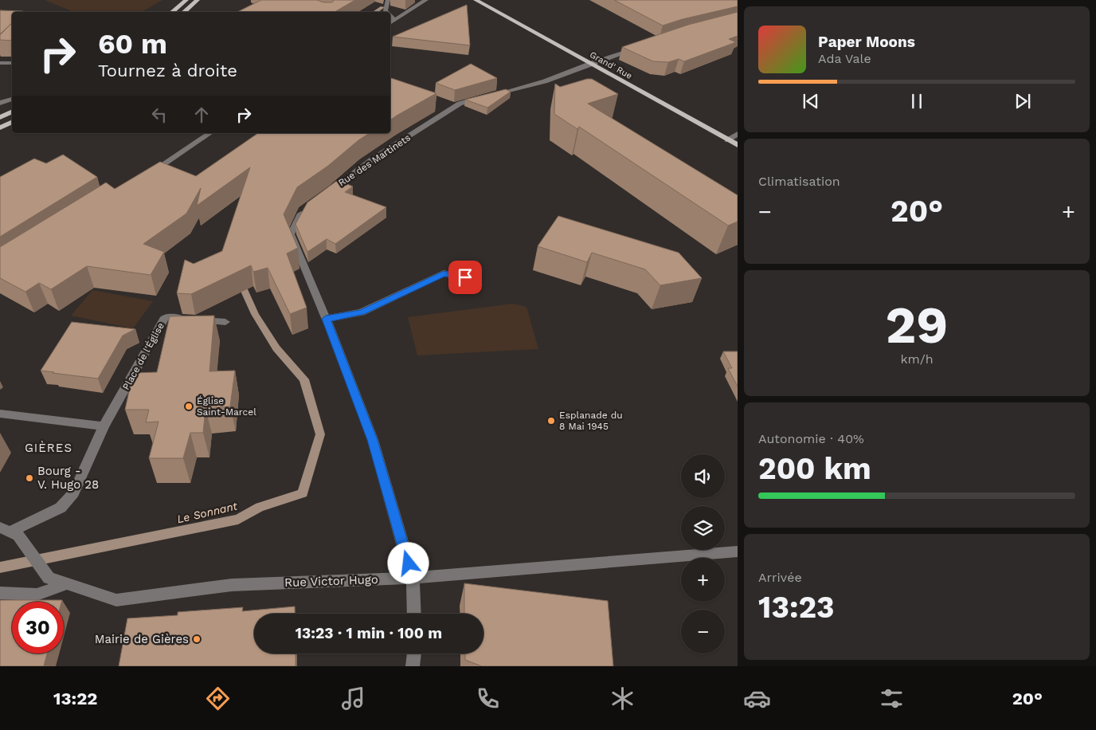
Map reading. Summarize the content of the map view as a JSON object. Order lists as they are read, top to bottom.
{
  "streets": {
    "main road": ["Grand' Rue"],
    "street": ["Rue des Martinets", "Place de l'Église", "Rue Victor Hugo"]
  },
  "crossings": [
    ["Grand' Rue", "Rue des Martinets"],
    ["Place de l'Église", "Rue Victor Hugo"]
  ],
  "districts": ["GIÈRES"],
  "water": ["Le Sonnant"],
  "places": [
    "Église Saint-Marcel",
    "Esplanade du 8 Mai 1945",
    "Bourg - V. Hugo 28",
    "Mairie de Gières"
  ],
  "page": {
    "turn": ["60 m", "Tournez à droite"],
    "song": ["Paper Moons", "Ada Vale"],
    "tile": [
      "Climatisation",
      ["29", "km/h"],
      ["Autonomie · 40%", "200 km"],
      ["Arrivée", "13:23"]
    ],
    "heat": ["−", "20°", "+"],
    "map_buttons": ["+", "−"],
    "limit": "30",
    "trip": "13:23 · 1 min · 100 m",
    "tabs": ["13:22", "20°"]
  }
}
